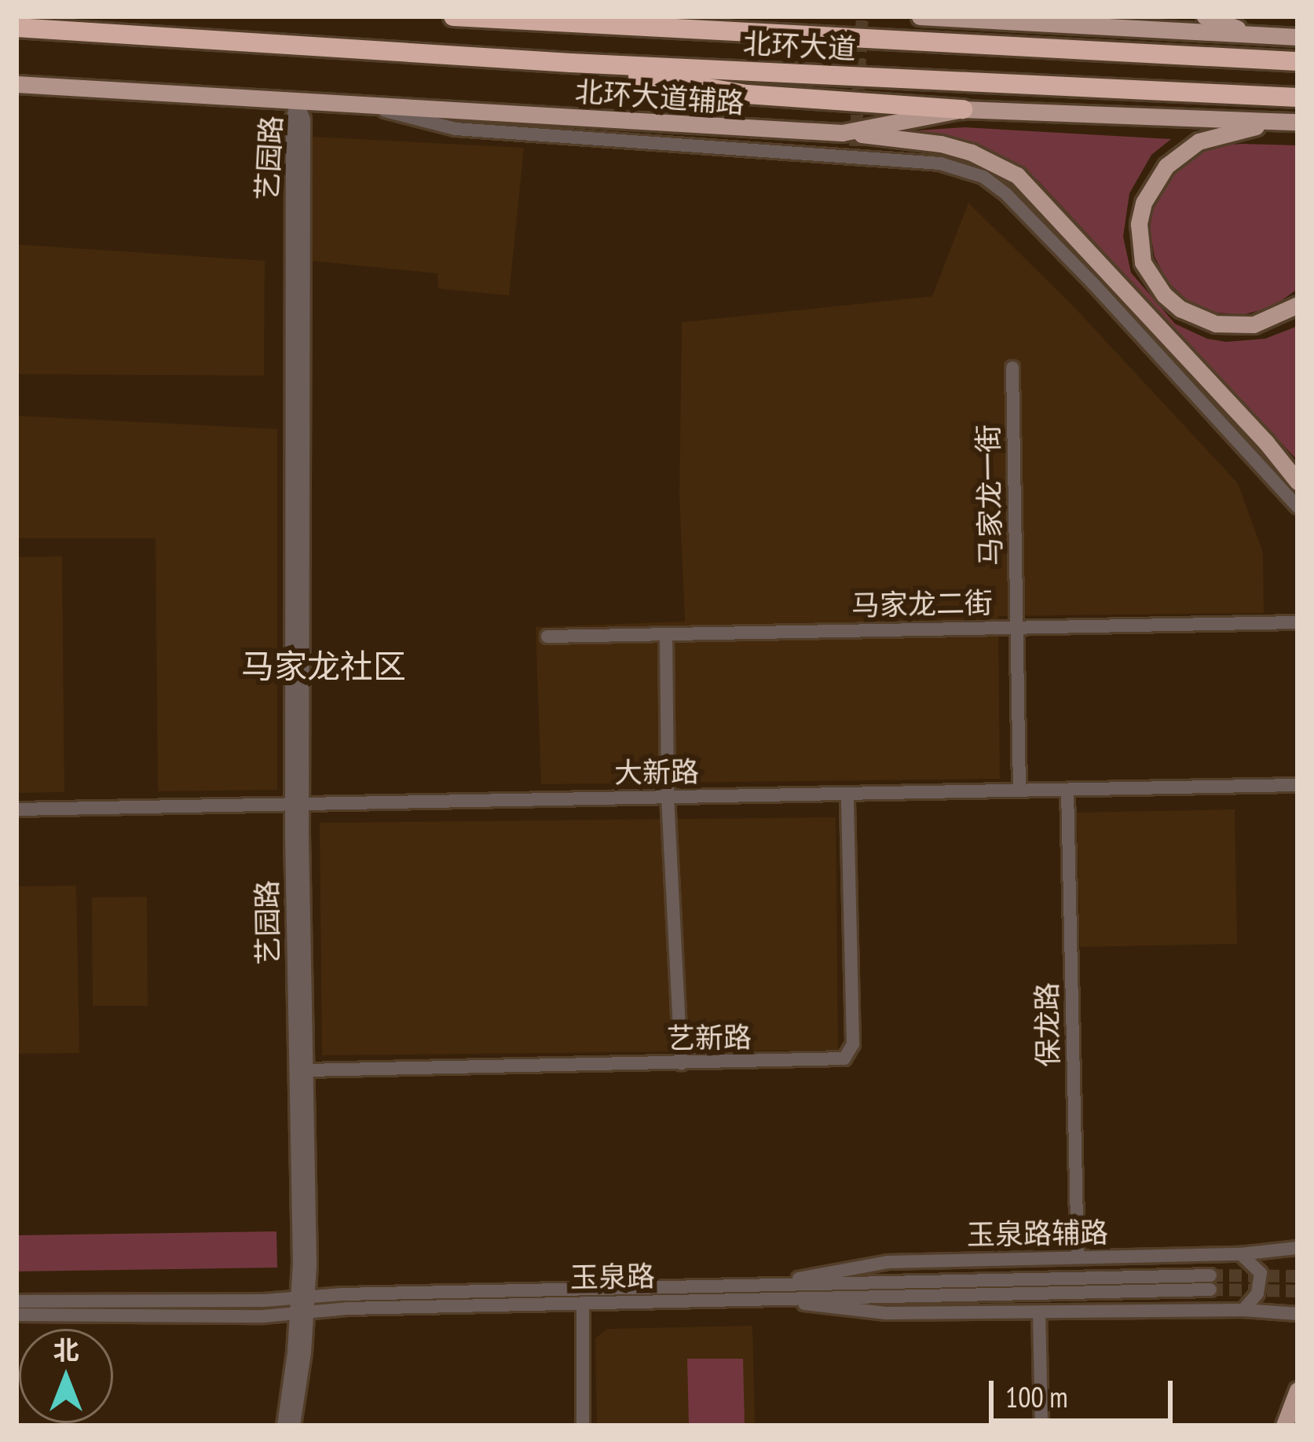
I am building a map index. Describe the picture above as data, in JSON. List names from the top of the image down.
{
  "streets": {
    "highway": ["北环大道"],
    "main road": ["北环大道辅路"],
    "street": [
      "艺园路",
      "马家龙一街",
      "马家龙二街",
      "大新路",
      "保龙路",
      "艺新路",
      "玉泉路辅路",
      "玉泉路"
    ]
  },
  "crossings": [
    ["北环大道辅路", "艺园路"],
    ["艺园路", "大新路"],
    ["艺园路", "艺新路"],
    ["艺园路", "玉泉路"],
    ["马家龙一街", "马家龙二街"],
    ["马家龙一街", "大新路"],
    ["大新路", "保龙路"],
    ["大新路", "艺新路"],
    ["保龙路", "玉泉路辅路"],
    ["玉泉路辅路", "玉泉路"]
  ],
  "districts": ["马家龙社区"],
  "scale_bar": "100 m",
  "north": "top"
}
